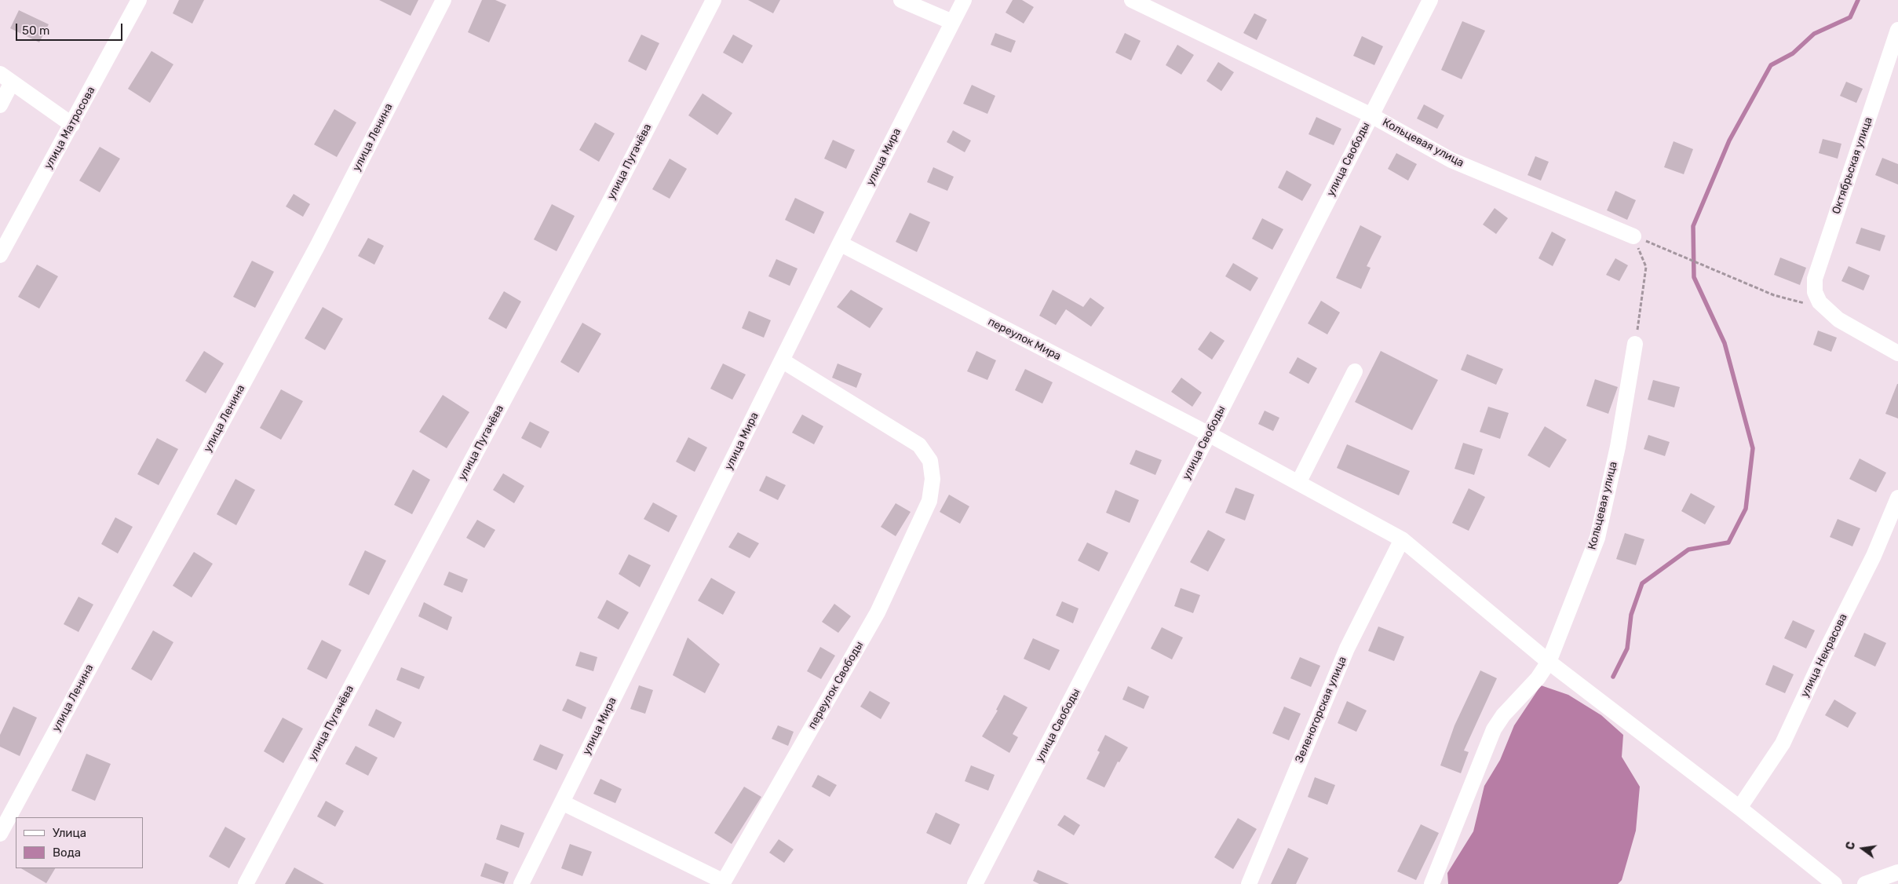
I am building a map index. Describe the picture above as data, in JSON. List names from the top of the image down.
{
  "streets": {
    "street": [
      "улица Матросова",
      "улица Ленина",
      "Кольцевая улица",
      "улица Мира",
      "улица Свободы",
      "улица Пугачёва",
      "Октябрьская улица",
      "переулок Мира",
      "улица Некрасова",
      "переулок Свободы",
      "Зеленогорская улица"
    ]
  },
  "crossings": [
    ["Кольцевая улица", "улица Свободы"],
    ["Кольцевая улица", "переулок Мира"],
    ["улица Мира", "переулок Мира"],
    ["улица Мира", "переулок Свободы"],
    ["улица Свободы", "переулок Мира"],
    ["переулок Мира", "улица Некрасова"],
    ["переулок Мира", "Зеленогорская улица"]
  ],
  "legend": ["Улица", "Вода"],
  "scale_bar": "50 m",
  "north": "left"
}
